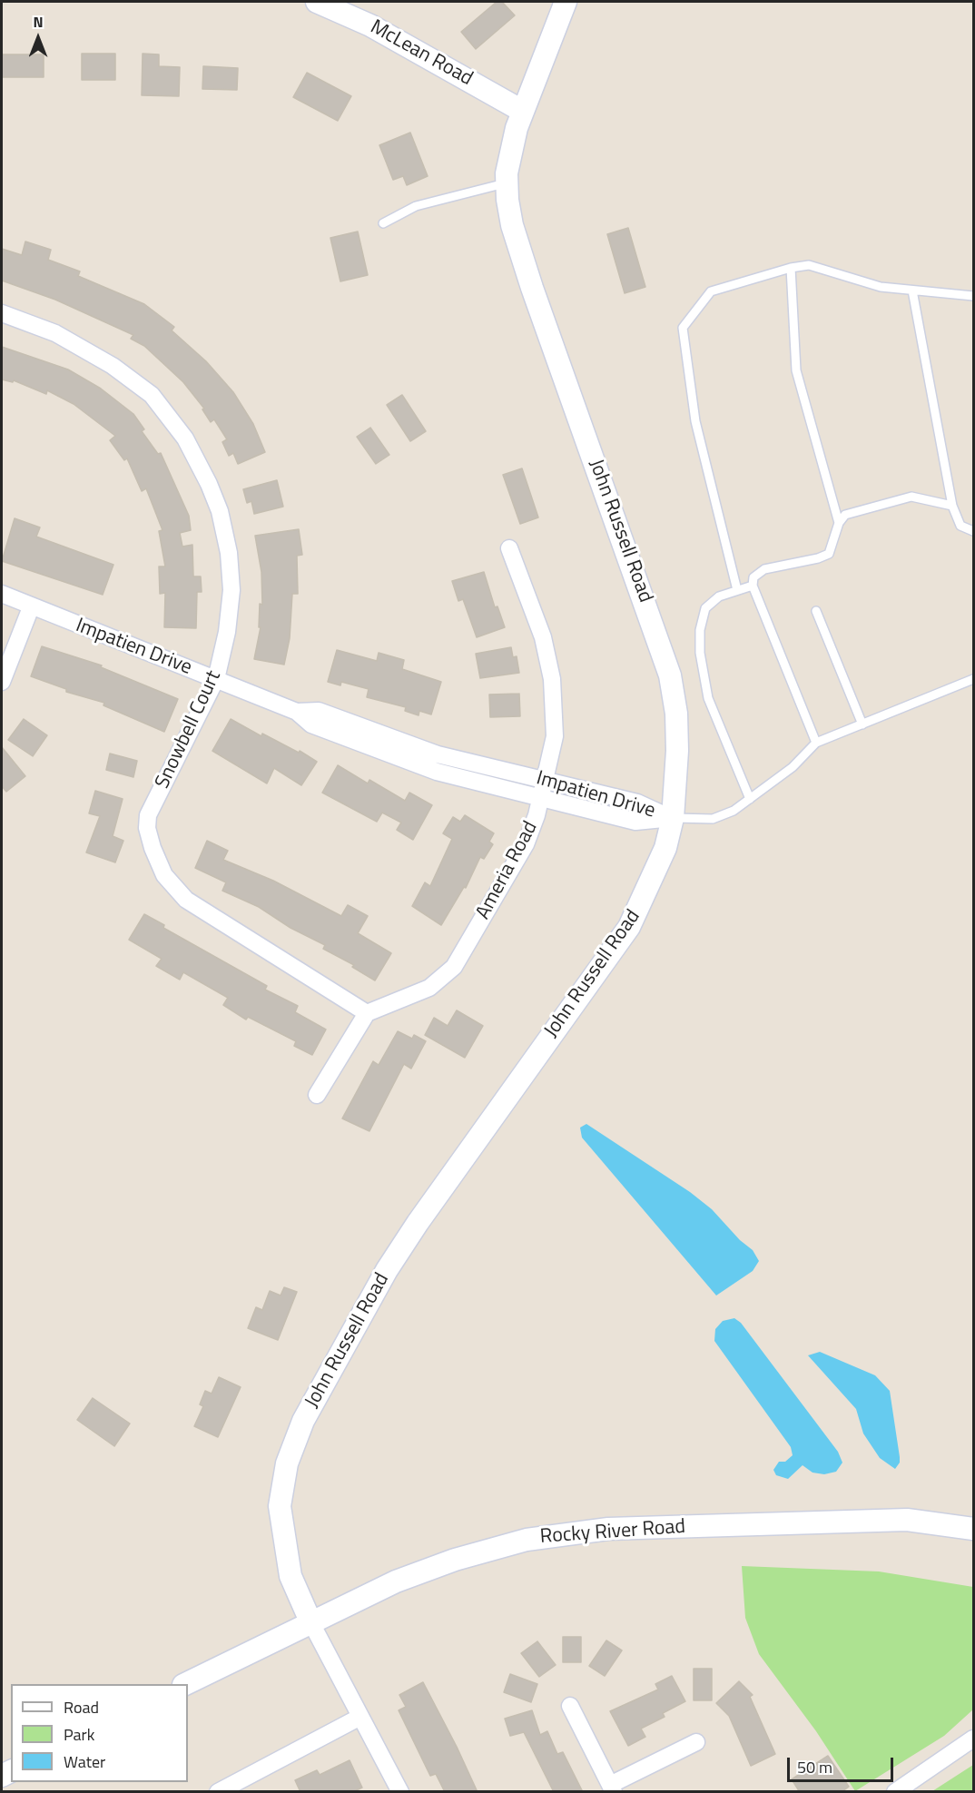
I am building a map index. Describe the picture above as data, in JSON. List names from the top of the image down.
{
  "streets": {
    "street": [
      "McLean Road",
      "John Russell Road",
      "Impatien Drive",
      "Snowbell Court",
      "Ameria Road",
      "Rocky River Road"
    ]
  },
  "crossings": [
    ["McLean Road", "John Russell Road"],
    ["John Russell Road", "Impatien Drive"],
    ["John Russell Road", "Rocky River Road"],
    ["Impatien Drive", "Snowbell Court"],
    ["Impatien Drive", "Ameria Road"],
    ["Snowbell Court", "Ameria Road"]
  ],
  "legend": ["Road", "Park", "Water"],
  "scale_bar": "50 m",
  "north": "top"
}
